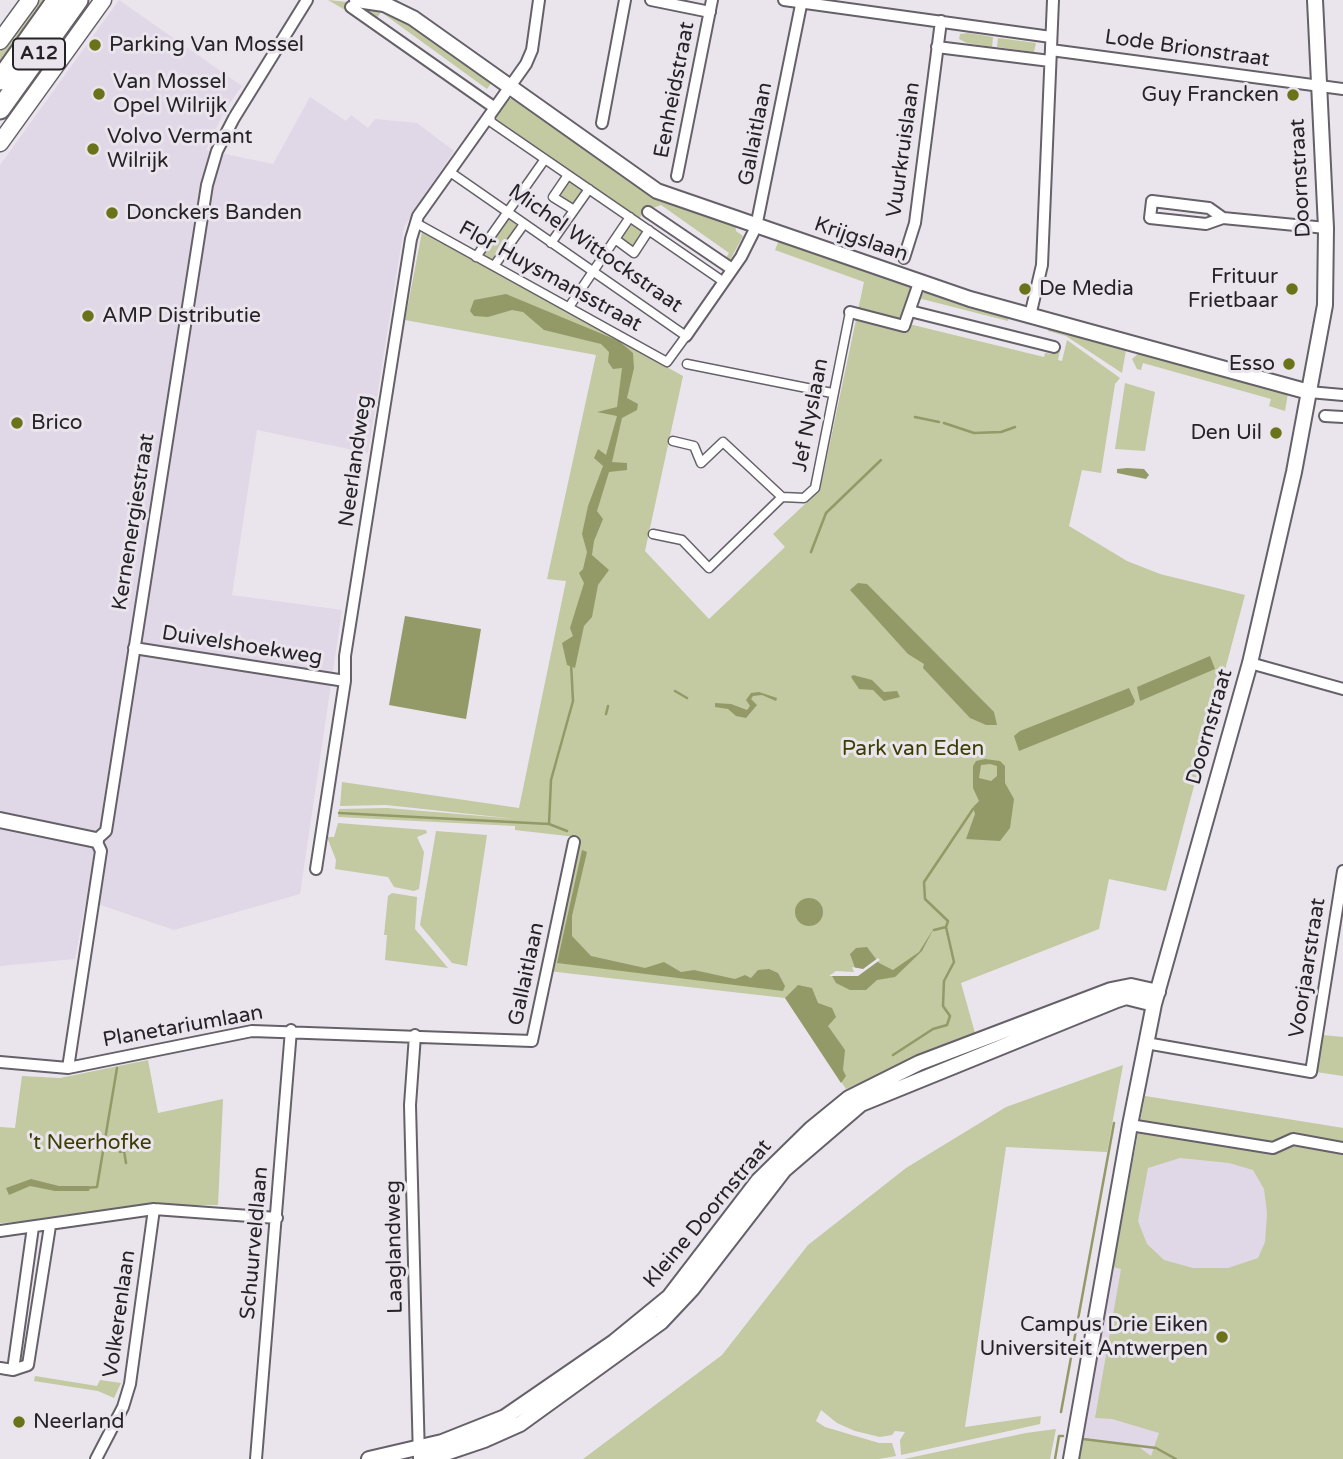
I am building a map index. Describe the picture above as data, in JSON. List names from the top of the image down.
{
  "streets": {
    "highway": ["A12"],
    "street": [
      "Lode Brionstraat",
      "Eenheidstraat",
      "Gallaitlaan",
      "Vuurkruislaan",
      "Doornstraat",
      "Krijgslaan",
      "Michel Wittockstraat",
      "Flor Huysmansstraat",
      "Jef Nyslaan",
      "Neerlandweg",
      "Kernenergiestraat",
      "Duivelshoekweg",
      "Voorjaarstraat",
      "Planetariumlaan",
      "Kleine Doornstraat",
      "Schuurveldlaan",
      "Laaglandweg",
      "Volkerenlaan"
    ]
  },
  "crossings": [
    ["Lode Brionstraat", "Vuurkruislaan"],
    ["Lode Brionstraat", "Doornstraat"],
    ["Gallaitlaan", "Krijgslaan"],
    ["Gallaitlaan", "Michel Wittockstraat"],
    ["Gallaitlaan", "Planetariumlaan"],
    ["Gallaitlaan", "Laaglandweg"],
    ["Doornstraat", "Krijgslaan"],
    ["Doornstraat", "Voorjaarstraat"],
    ["Doornstraat", "Kleine Doornstraat"],
    ["Krijgslaan", "Neerlandweg"],
    ["Michel Wittockstraat", "Flor Huysmansstraat"],
    ["Michel Wittockstraat", "Neerlandweg"],
    ["Flor Huysmansstraat", "Neerlandweg"],
    ["Neerlandweg", "Duivelshoekweg"],
    ["Kernenergiestraat", "Duivelshoekweg"],
    ["Kernenergiestraat", "Planetariumlaan"],
    ["Planetariumlaan", "Schuurveldlaan"],
    ["Planetariumlaan", "Laaglandweg"],
    ["Kleine Doornstraat", "Laaglandweg"]
  ],
  "parks": ["Park van Eden", "'t Neerhofke"],
  "places": [
    "Parking Van Mossel",
    "Van Mossel Opel Wilrijk",
    "Guy Francken",
    "Volvo Vermant Wilrijk",
    "Donckers Banden",
    "De Media",
    "Frituur Frietbaar",
    "AMP Distributie",
    "Esso",
    "Brico",
    "Den Uil",
    "Campus Drie Eiken Universiteit Antwerpen",
    "Neerland"
  ]
}
